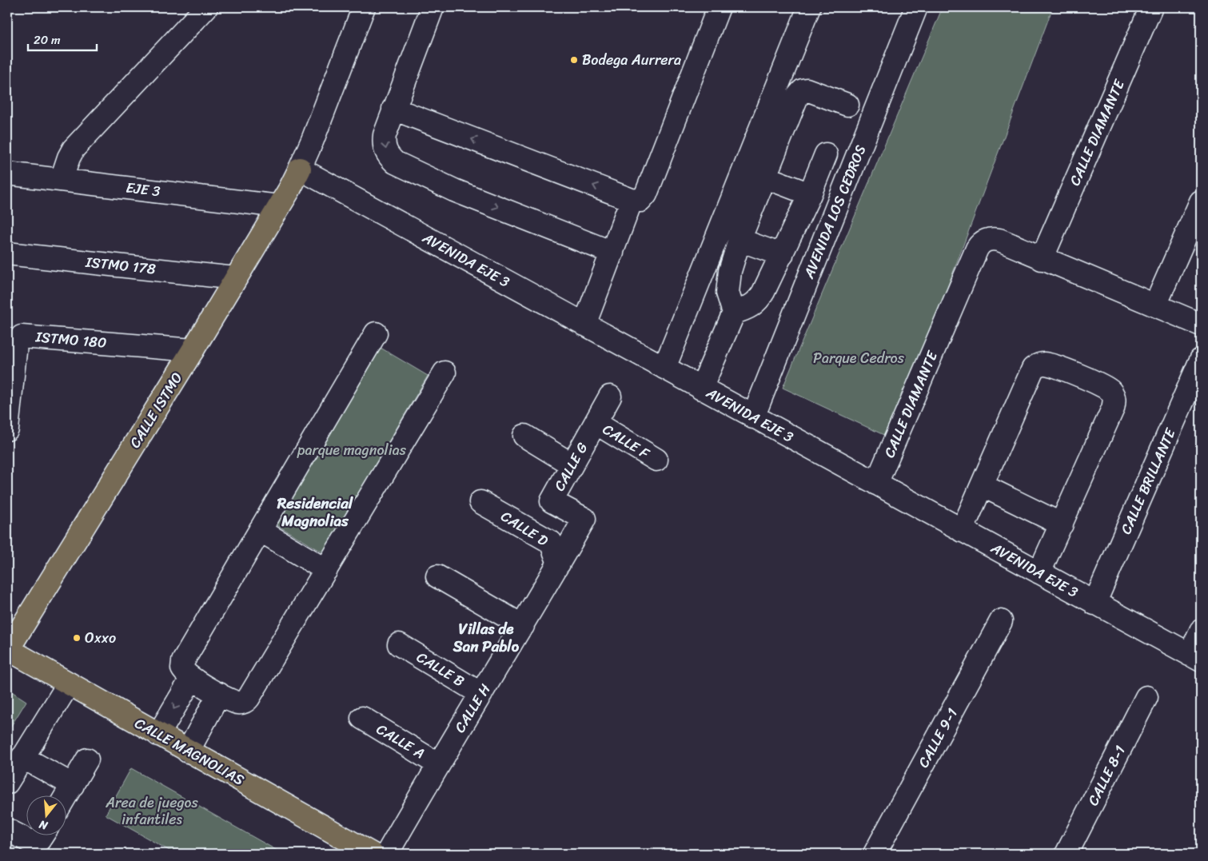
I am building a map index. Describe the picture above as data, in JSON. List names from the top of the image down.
{
  "streets": {
    "main road": ["CALLE ISTMO", "CALLE MAGNOLIAS"],
    "street": [
      "CALLE DIAMANTE",
      "EJE 3",
      "AVENIDA LOS CEDROS",
      "AVENIDA EJE 3",
      "ISTMO 178",
      "ISTMO 180",
      "CALLE F",
      "CALLE G",
      "CALLE BRILLANTE",
      "CALLE D",
      "CALLE B",
      "CALLE H",
      "CALLE 9-1",
      "CALLE A",
      "CALLE 8-1"
    ]
  },
  "crossings": [
    ["CALLE DIAMANTE", "AVENIDA EJE 3"],
    ["EJE 3", "CALLE ISTMO"],
    ["AVENIDA LOS CEDROS", "AVENIDA EJE 3"],
    ["AVENIDA EJE 3", "CALLE ISTMO"],
    ["AVENIDA EJE 3", "CALLE BRILLANTE"],
    ["ISTMO 178", "CALLE ISTMO"],
    ["ISTMO 180", "CALLE ISTMO"],
    ["CALLE ISTMO", "CALLE MAGNOLIAS"],
    ["CALLE F", "CALLE G"],
    ["CALLE G", "CALLE D"],
    ["CALLE G", "CALLE H"],
    ["CALLE D", "CALLE H"],
    ["CALLE B", "CALLE H"],
    ["CALLE H", "CALLE A"]
  ],
  "districts": ["Residencial Magnolias", "Villas de San Pablo"],
  "parks": ["Parque Cedros", "parque magnolias", "Area de juegos infantiles"],
  "places": ["Bodega Aurrera", "Oxxo"],
  "scale_bar": "20 m",
  "north": "bottom"
}
